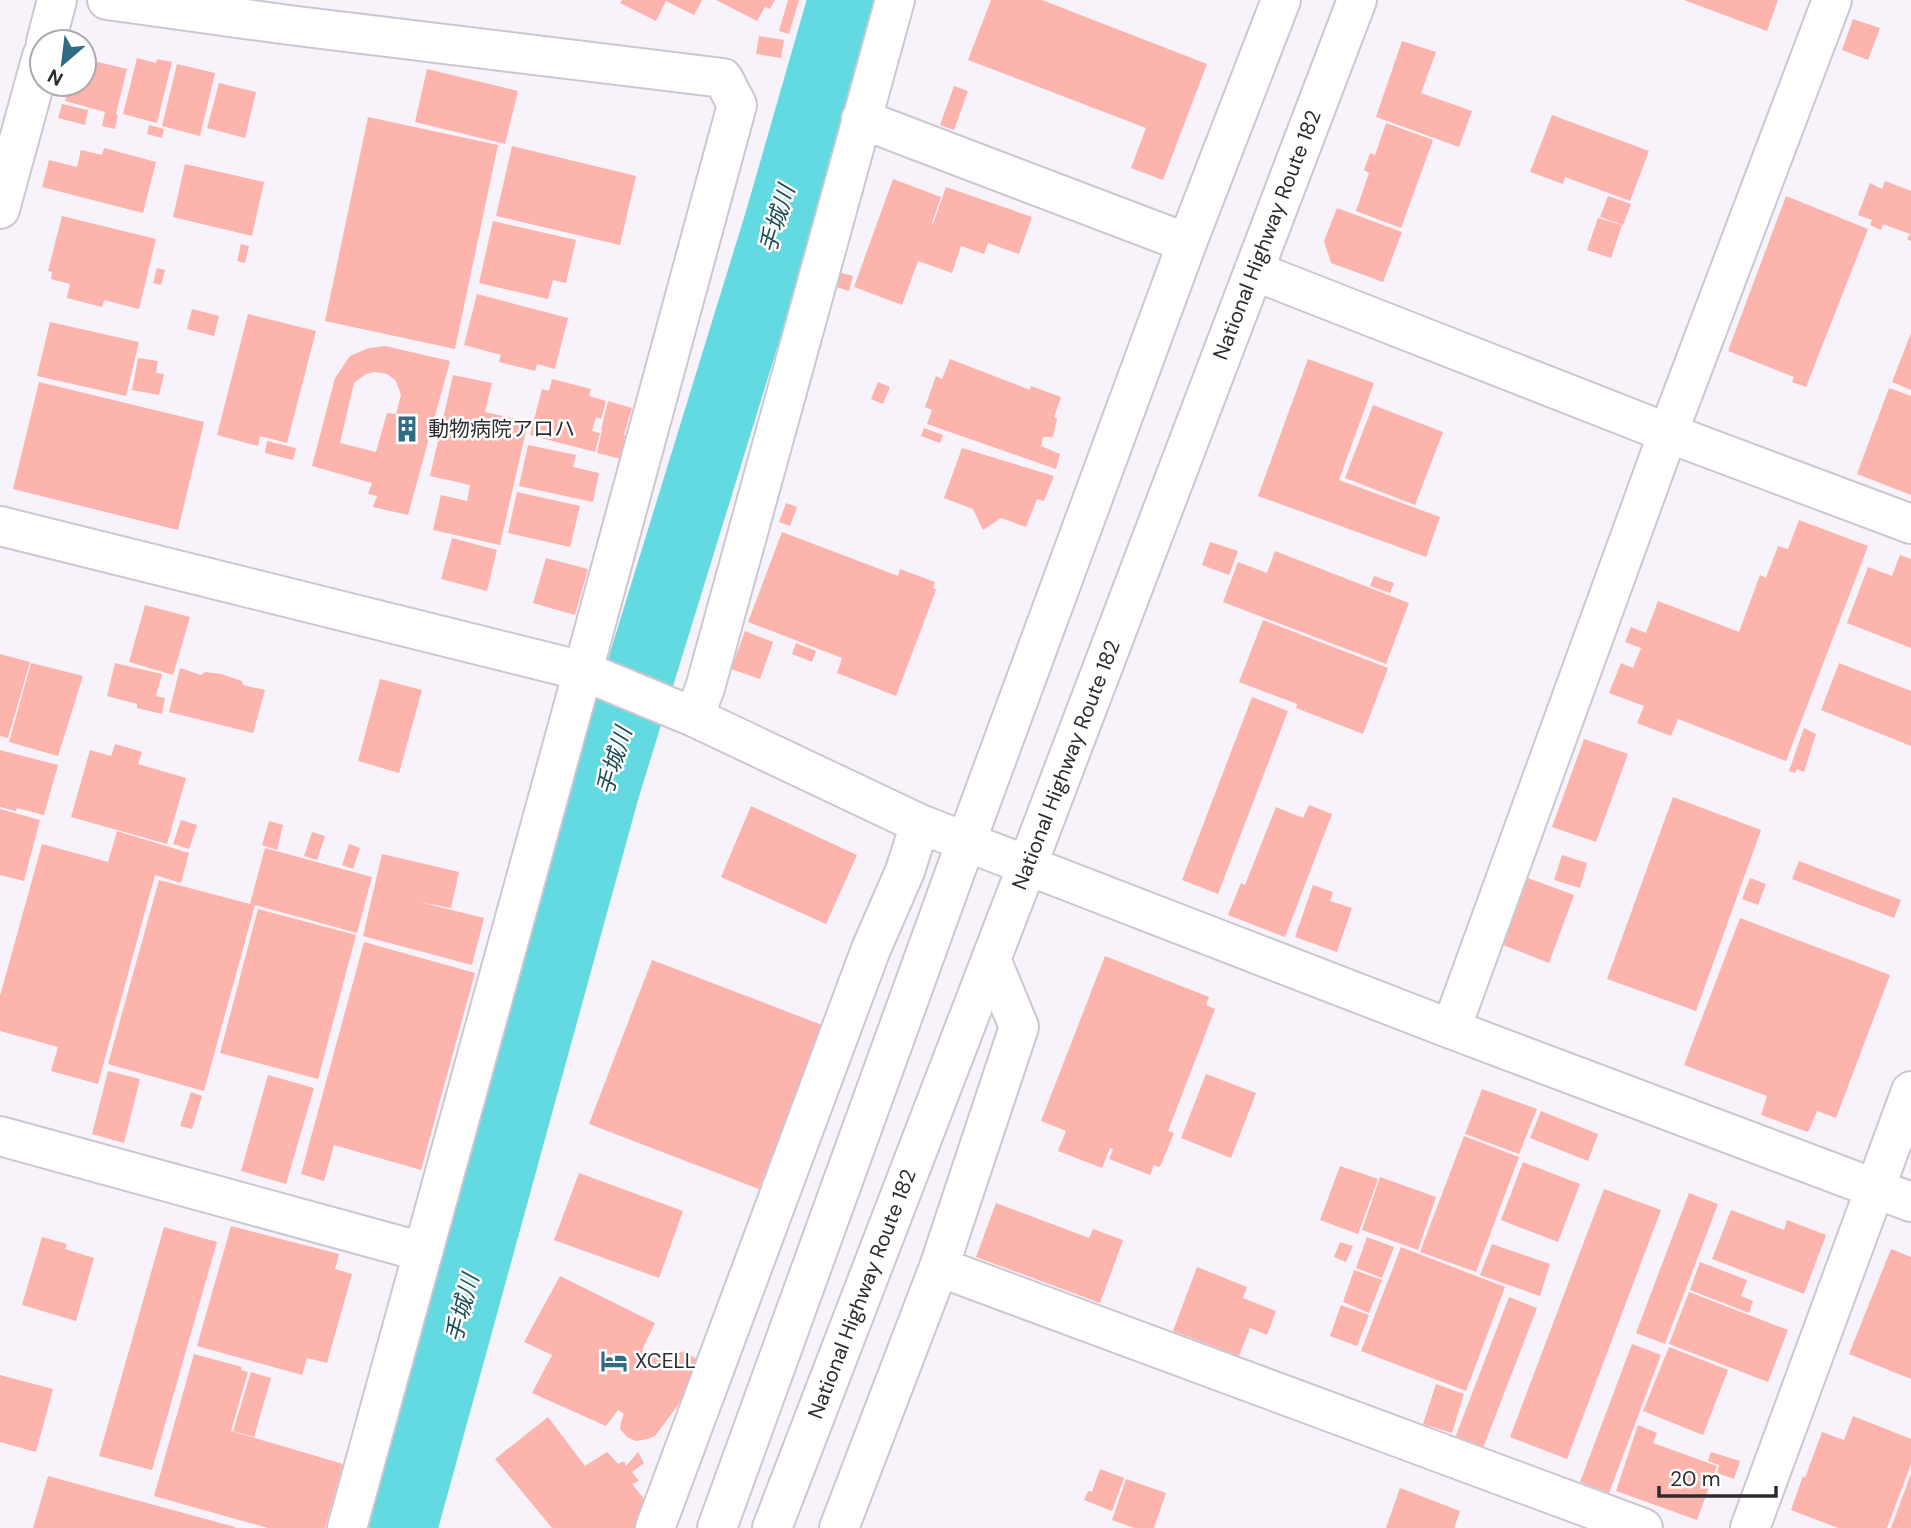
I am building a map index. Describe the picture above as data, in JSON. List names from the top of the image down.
{
  "streets": {
    "main road": ["National Highway Route 182"]
  },
  "water": ["手城川"],
  "places": {
    "building": ["動物病院アロハ"],
    "hotel": ["XCELL"]
  },
  "scale_bar": "20 m",
  "north": "bottom left"
}
